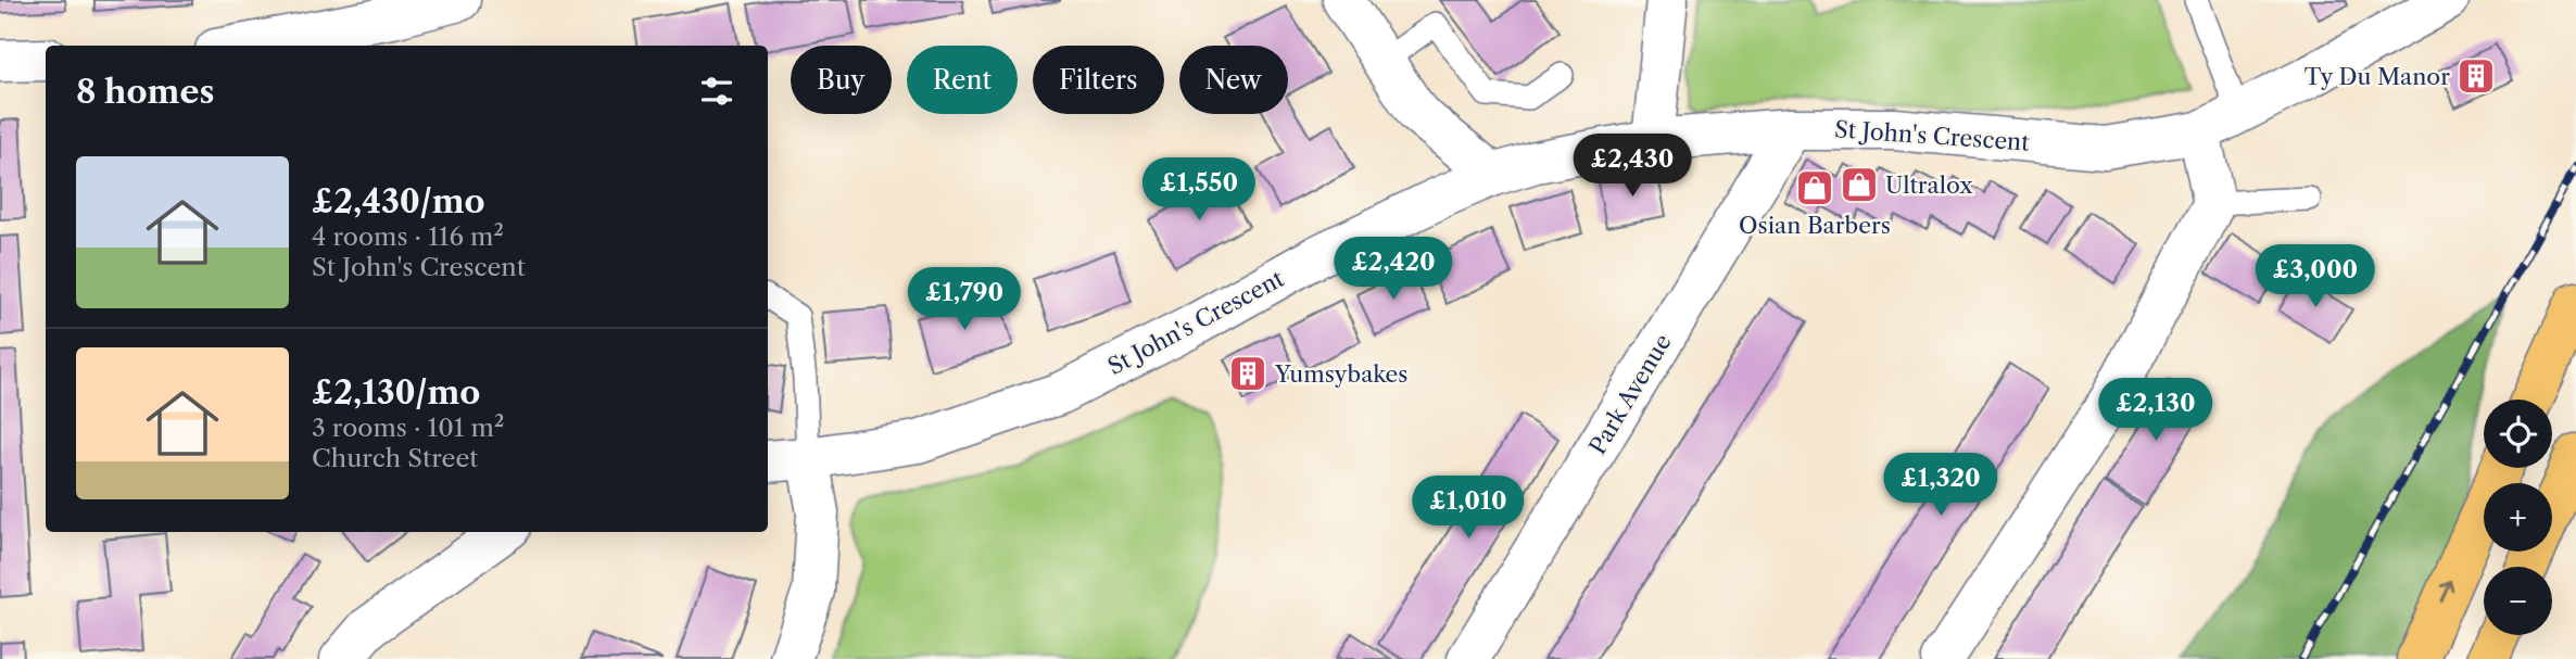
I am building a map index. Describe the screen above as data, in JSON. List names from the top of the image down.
{
  "streets": {
    "street": ["St John's Crescent", "Park Avenue"]
  },
  "crossings": [
    ["St John's Crescent", "Park Avenue"]
  ],
  "places": {
    "building": ["Ty Du Manor", "Yumsybakes"],
    "shop": ["Ultralox", "Osian Barbers"]
  },
  "page": {
    "chip": [
      "Buy",
      "Rent",
      "Filters",
      "New"
    ],
    "heading": "8 homes",
    "price": [
      "£2,430",
      "£1,550",
      "£2,420",
      "£3,000",
      "£1,790",
      "£2,130",
      "£1,320",
      "£1,010"
    ],
    "list": [
      {
        "name": "£2,430/mo",
        "note": "4 rooms · 116 m² · St John's Crescent"
      },
      {
        "name": "£2,130/mo",
        "note": "3 rooms · 101 m² · Church Street"
      }
    ],
    "map_buttons": ["+", "−"]
  }
}
